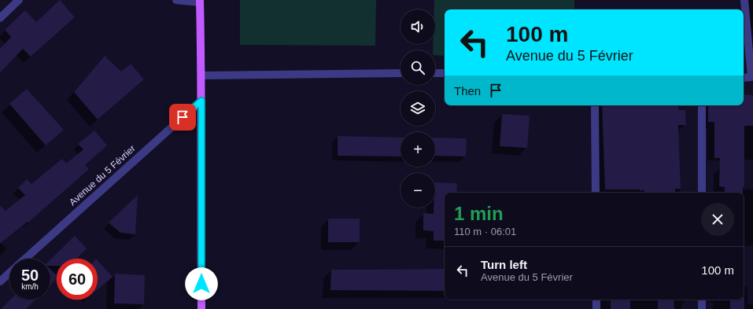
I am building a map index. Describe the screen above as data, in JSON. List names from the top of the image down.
{
  "streets": {
    "street": ["Avenue du 5 Février"]
  },
  "page": {
    "map_buttons": ["+", "−"],
    "turn": ["100 m", "Avenue du 5 Février"],
    "then": "Then",
    "heading": ["1 min", "110 m · 06:01"],
    "list": [
      {
        "name": "Turn left",
        "note": "Avenue du 5 Février",
        "value": "100 m"
      }
    ],
    "speed": "50 km/h",
    "limit": "60"
  }
}
